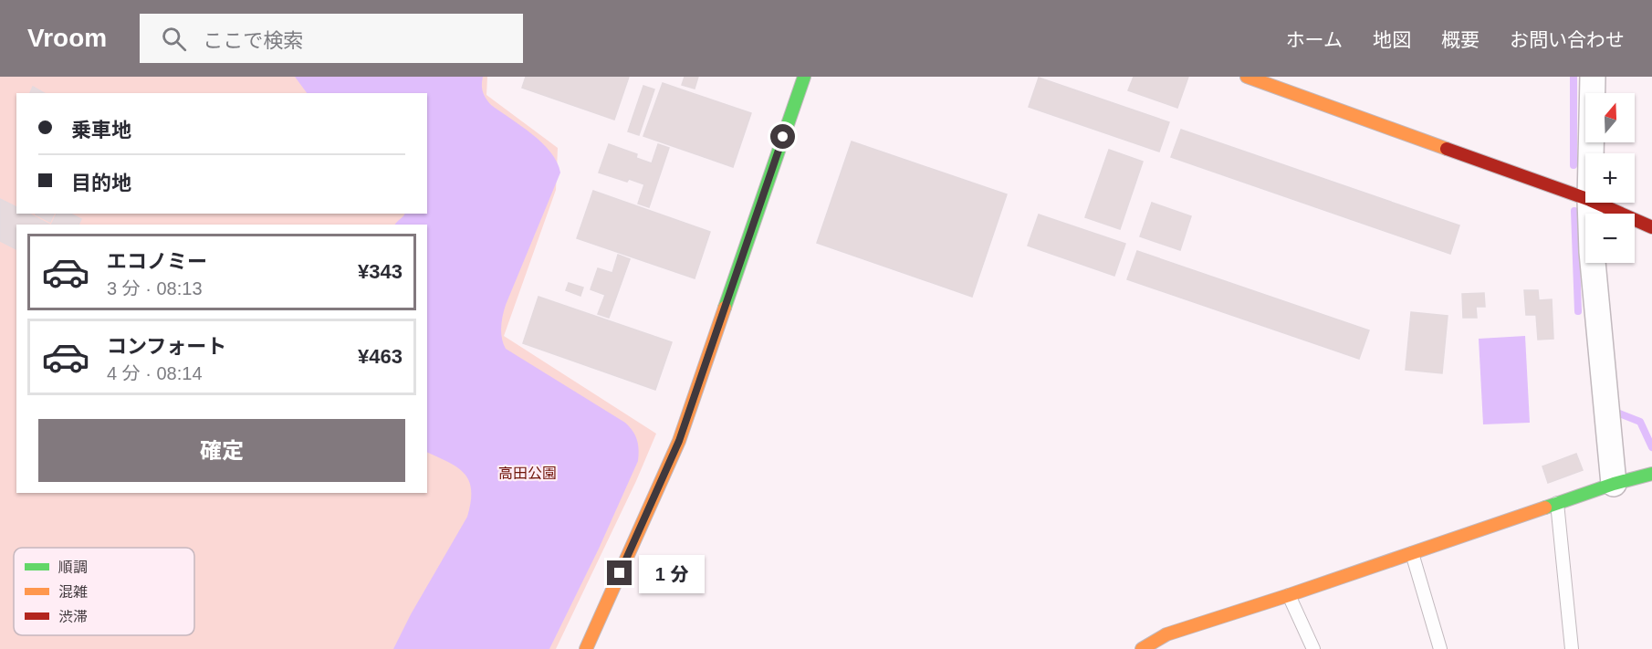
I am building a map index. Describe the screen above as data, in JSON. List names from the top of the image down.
{
  "parks": ["高田公園"],
  "legend": ["順調", "混雑", "渋滞"],
  "north": "top",
  "page": {
    "header": "Vroom",
    "search": "ここで検索",
    "nav": [
      "ホーム",
      "地図",
      "概要",
      "お問い合わせ"
    ],
    "map_buttons": ["+", "−"],
    "banner": ["乗車地", "目的地"],
    "list": [
      {
        "name": "エコノミー",
        "note": "3 分 · 08:13",
        "value": "¥343"
      },
      {
        "name": "コンフォート",
        "note": "4 分 · 08:14",
        "value": "¥463"
      }
    ],
    "buttons": "確定",
    "bubble": "1 分"
  }
}
